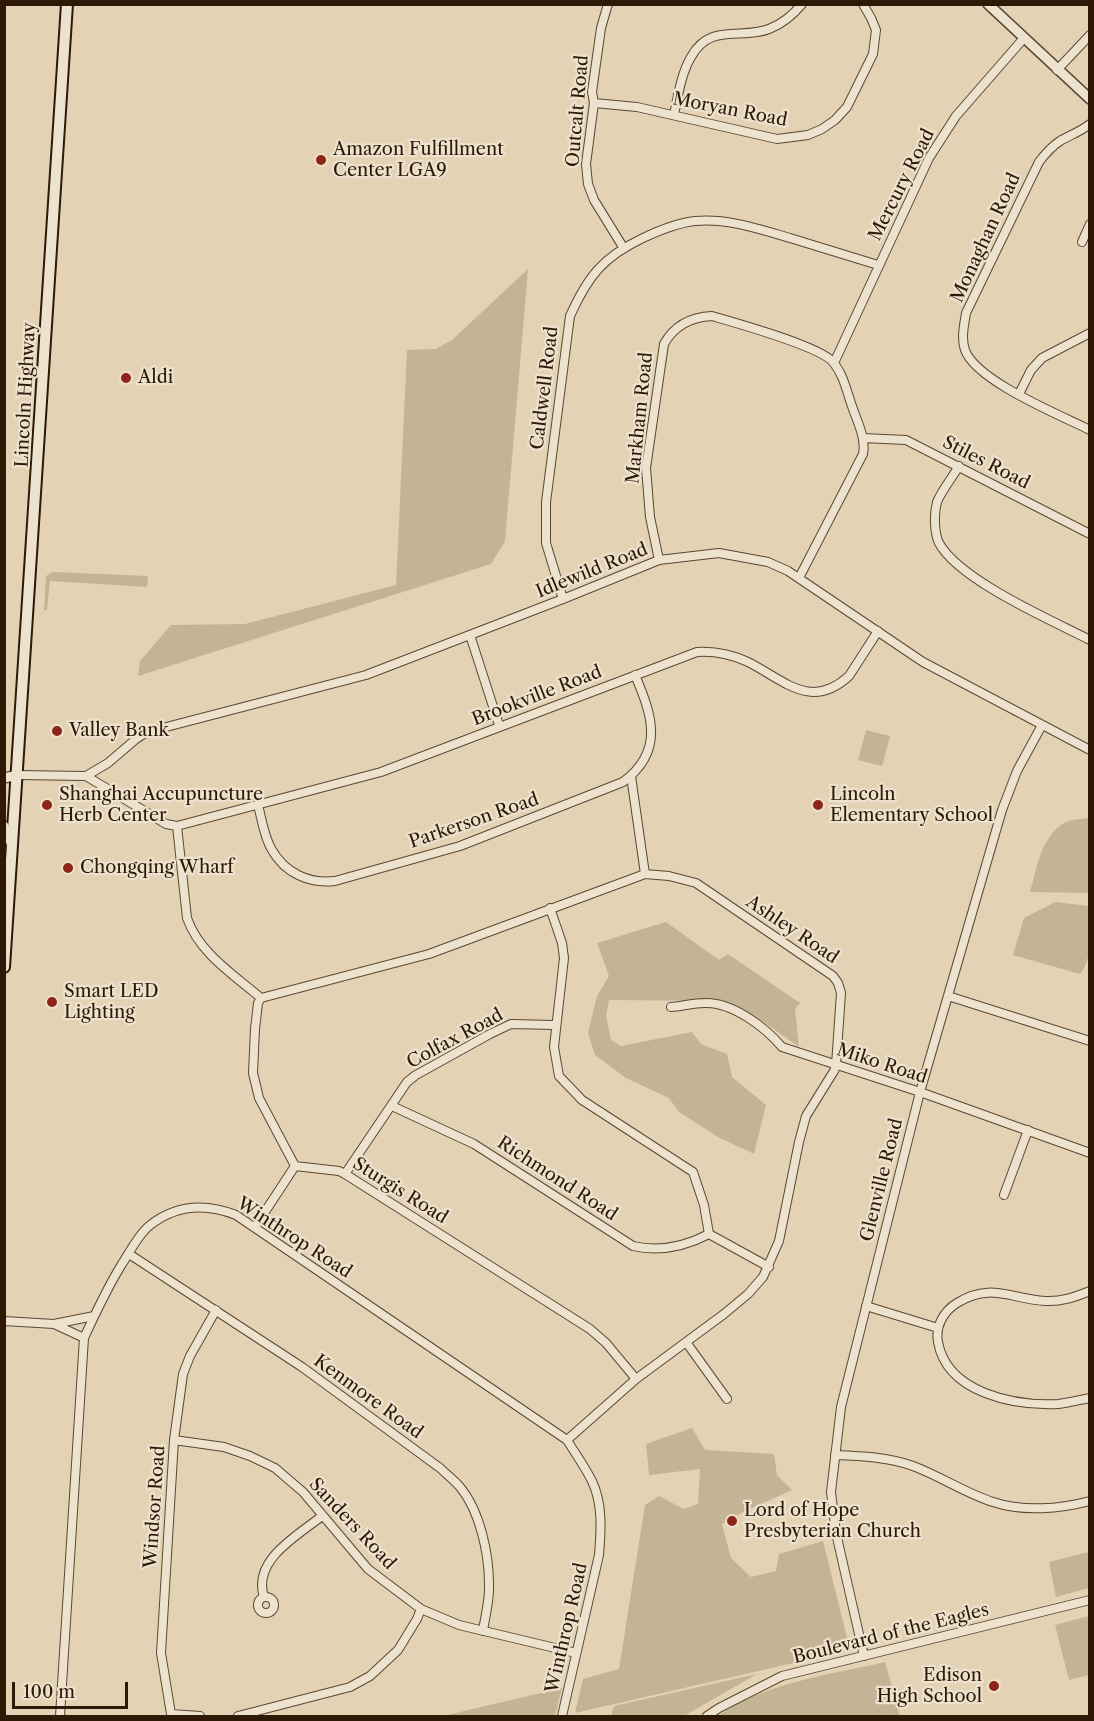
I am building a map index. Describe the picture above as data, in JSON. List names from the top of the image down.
{
  "streets": {
    "main road": ["Lincoln Highway"],
    "street": [
      "Moryan Road",
      "Outcalt Road",
      "Mercury Road",
      "Monaghan Road",
      "Caldwell Road",
      "Markham Road",
      "Stiles Road",
      "Idlewild Road",
      "Brookville Road",
      "Parkerson Road",
      "Ashley Road",
      "Colfax Road",
      "Miko Road",
      "Richmond Road",
      "Glenville Road",
      "Sturgis Road",
      "Winthrop Road",
      "Kenmore Road",
      "Windsor Road",
      "Sanders Road",
      "Boulevard of the Eagles"
    ]
  },
  "crossings": [
    ["Moryan Road", "Outcalt Road"],
    ["Outcalt Road", "Caldwell Road"],
    ["Mercury Road", "Caldwell Road"],
    ["Mercury Road", "Markham Road"],
    ["Caldwell Road", "Idlewild Road"],
    ["Markham Road", "Idlewild Road"],
    ["Idlewild Road", "Brookville Road"],
    ["Idlewild Road", "Glenville Road"],
    ["Brookville Road", "Parkerson Road"],
    ["Ashley Road", "Miko Road"],
    ["Ashley Road", "Sturgis Road"],
    ["Ashley Road", "Winthrop Road"],
    ["Colfax Road", "Richmond Road"],
    ["Colfax Road", "Sturgis Road"],
    ["Miko Road", "Glenville Road"],
    ["Glenville Road", "Boulevard of the Eagles"],
    ["Winthrop Road", "Kenmore Road"],
    ["Winthrop Road", "Sanders Road"],
    ["Kenmore Road", "Windsor Road"],
    ["Kenmore Road", "Sanders Road"],
    ["Windsor Road", "Sanders Road"]
  ],
  "places": [
    "Amazon Fulfillment Center LGA9",
    "Aldi",
    "Valley Bank",
    "Shanghai Accupuncture Herb Center",
    "Lincoln Elementary School",
    "Chongqing Wharf",
    "Smart LED Lighting",
    "Lord of Hope Presbyterian Church",
    "Edison High School"
  ],
  "scale_bar": "100 m"
}
